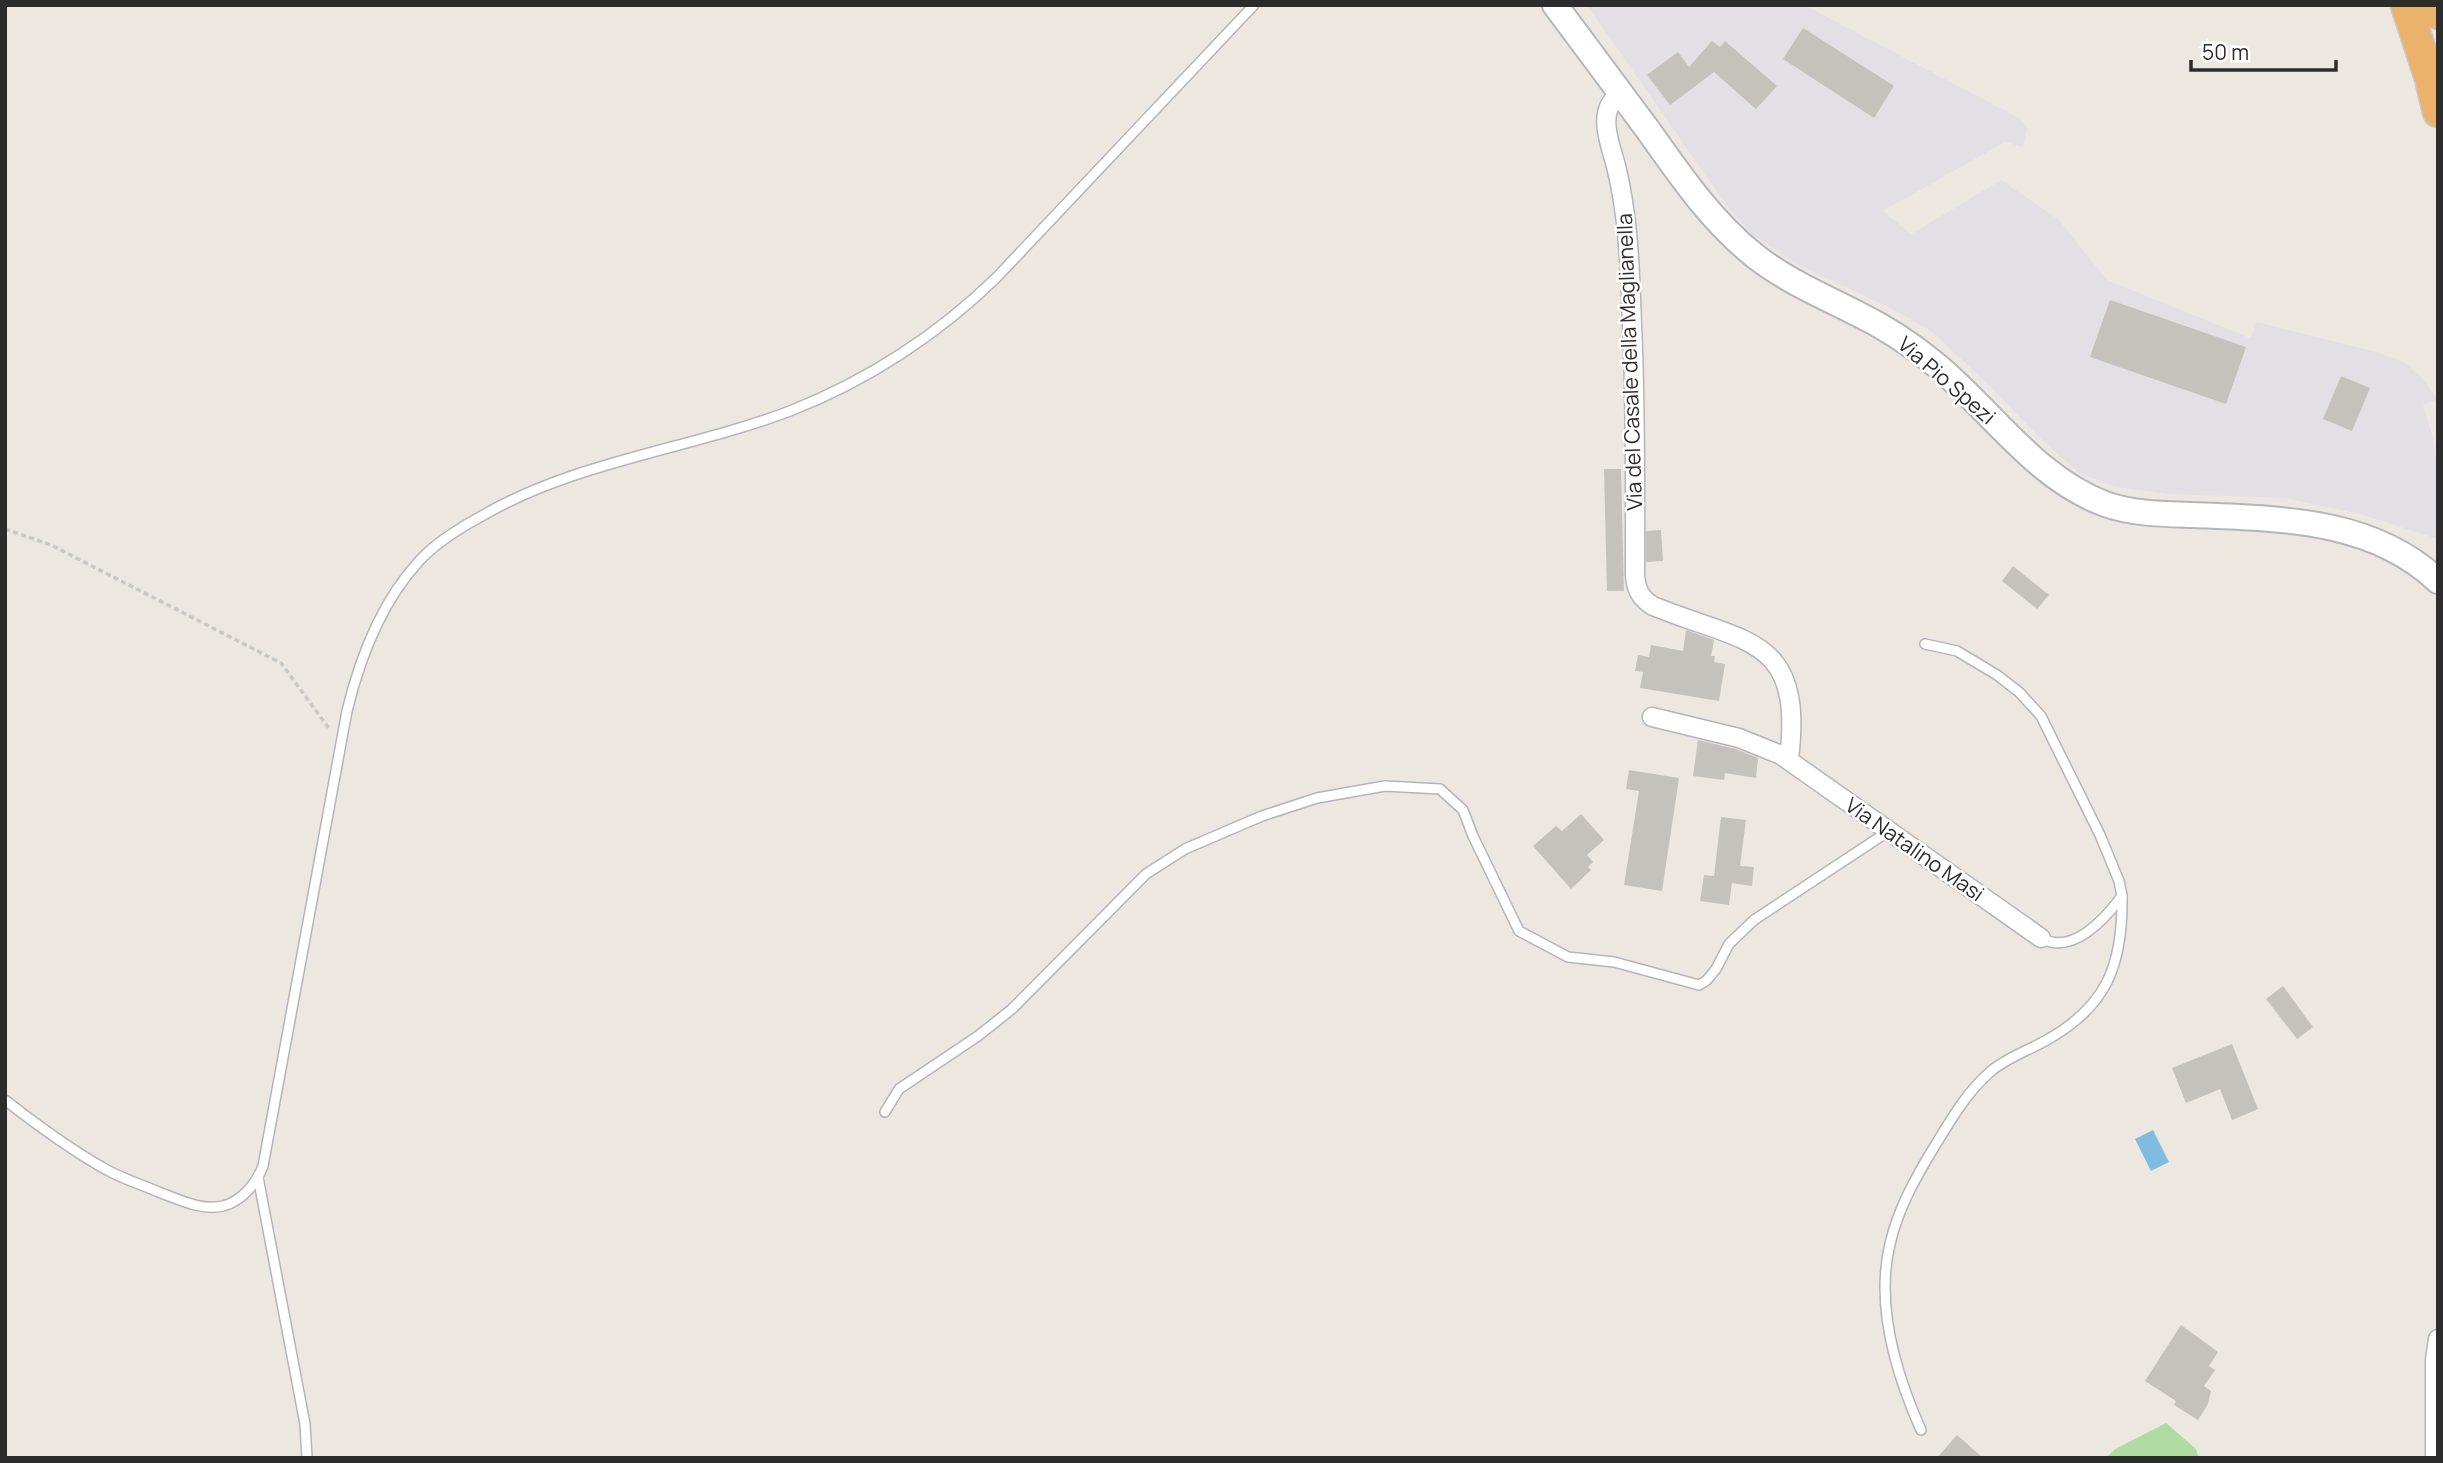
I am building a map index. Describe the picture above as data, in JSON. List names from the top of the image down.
{
  "streets": {
    "street": ["Via del Casale della Maglianella", "Via Pio Spezi", "Via Natalino Masi"]
  },
  "crossings": [
    ["Via del Casale della Maglianella", "Via Pio Spezi"],
    ["Via del Casale della Maglianella", "Via Natalino Masi"]
  ],
  "scale_bar": "50 m"
}
